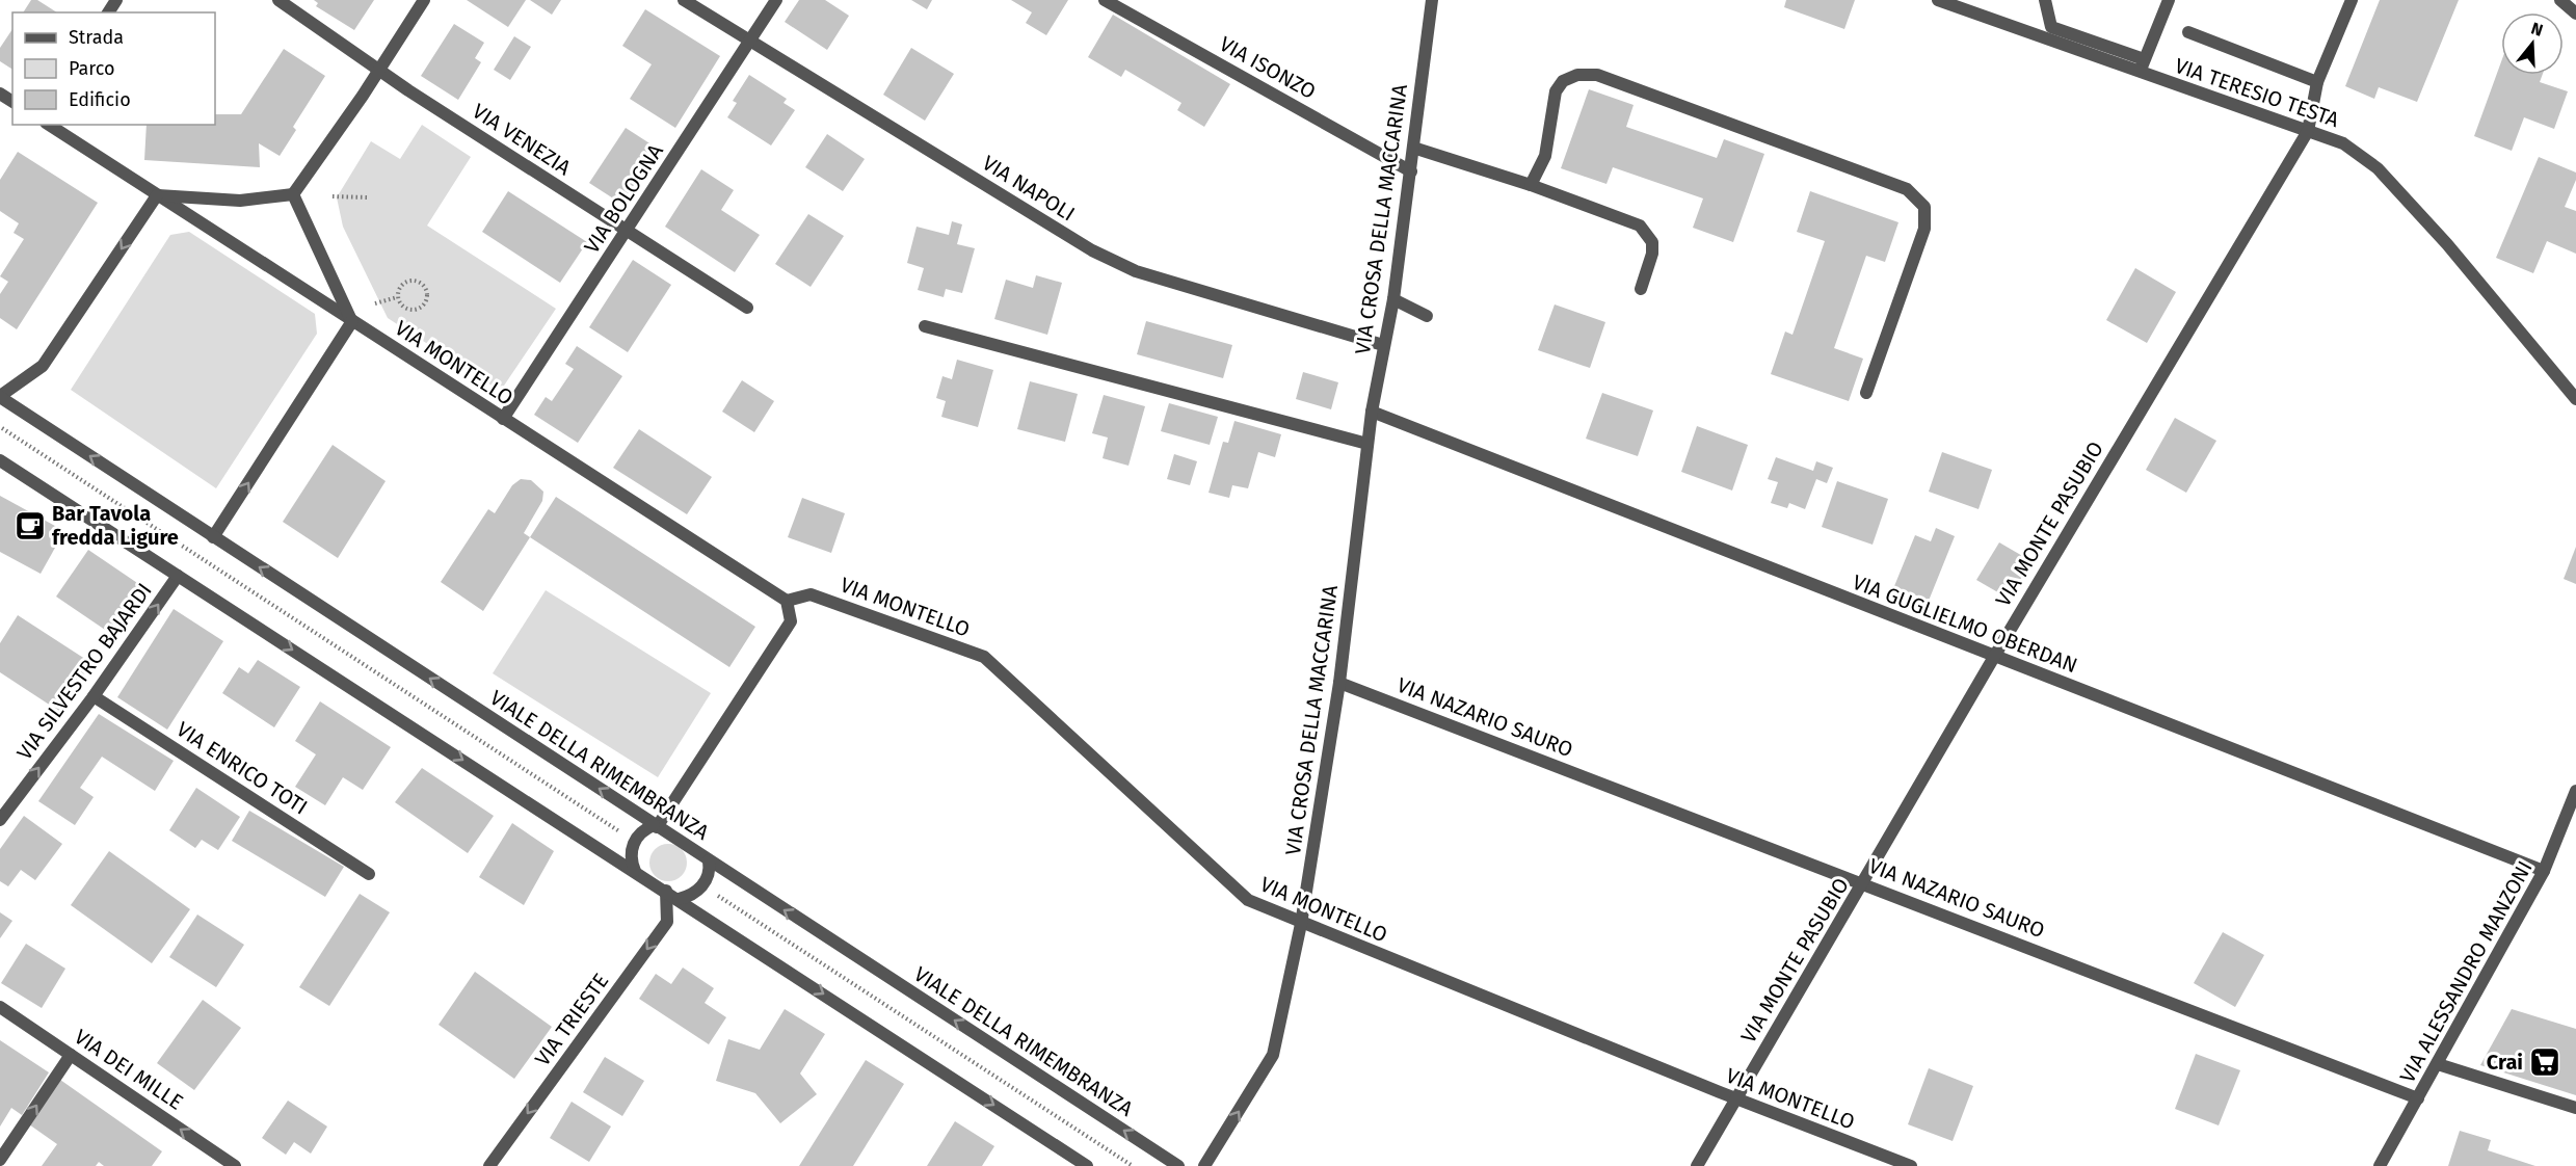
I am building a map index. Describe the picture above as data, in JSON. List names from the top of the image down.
{
  "streets": {
    "street": [
      "VIA ISONZO",
      "VIA TERESIO TESTA",
      "VIA VENEZIA",
      "VIA NAPOLI",
      "VIA BOLOGNA",
      "VIA CROSA DELLA MACCARINA",
      "VIA MONTELLO",
      "VIA MONTE PASUBIO",
      "VIA GUGLIELMO OBERDAN",
      "VIA SILVESTRO BAJARDI",
      "VIA NAZARIO SAURO",
      "VIALE DELLA RIMEMBRANZA",
      "VIA ENRICO TOTI",
      "VIA ALESSANDRO MANZONI",
      "VIA TRIESTE",
      "VIA DEI MILLE"
    ]
  },
  "crossings": [
    ["VIA ISONZO", "VIA CROSA DELLA MACCARINA"],
    ["VIA TERESIO TESTA", "VIA MONTE PASUBIO"],
    ["VIA VENEZIA", "VIA BOLOGNA"],
    ["VIA NAPOLI", "VIA BOLOGNA"],
    ["VIA NAPOLI", "VIA CROSA DELLA MACCARINA"],
    ["VIA BOLOGNA", "VIA MONTELLO"],
    ["VIA CROSA DELLA MACCARINA", "VIA MONTELLO"],
    ["VIA CROSA DELLA MACCARINA", "VIA GUGLIELMO OBERDAN"],
    ["VIA CROSA DELLA MACCARINA", "VIA NAZARIO SAURO"],
    ["VIA MONTELLO", "VIA MONTE PASUBIO"],
    ["VIA MONTE PASUBIO", "VIA GUGLIELMO OBERDAN"],
    ["VIA MONTE PASUBIO", "VIA NAZARIO SAURO"],
    ["VIA GUGLIELMO OBERDAN", "VIA ALESSANDRO MANZONI"],
    ["VIA SILVESTRO BAJARDI", "VIA ENRICO TOTI"],
    ["VIA NAZARIO SAURO", "VIA ALESSANDRO MANZONI"]
  ],
  "one_way": ["VIA SILVESTRO BAJARDI", "VIA TRIESTE", "VIA DEI MILLE"],
  "places": {
    "cafe": ["Bar Tavola fredda Ligure"],
    "supermarket": ["Crai"]
  },
  "legend": ["Strada", "Parco", "Edificio"],
  "north": "top"
}
